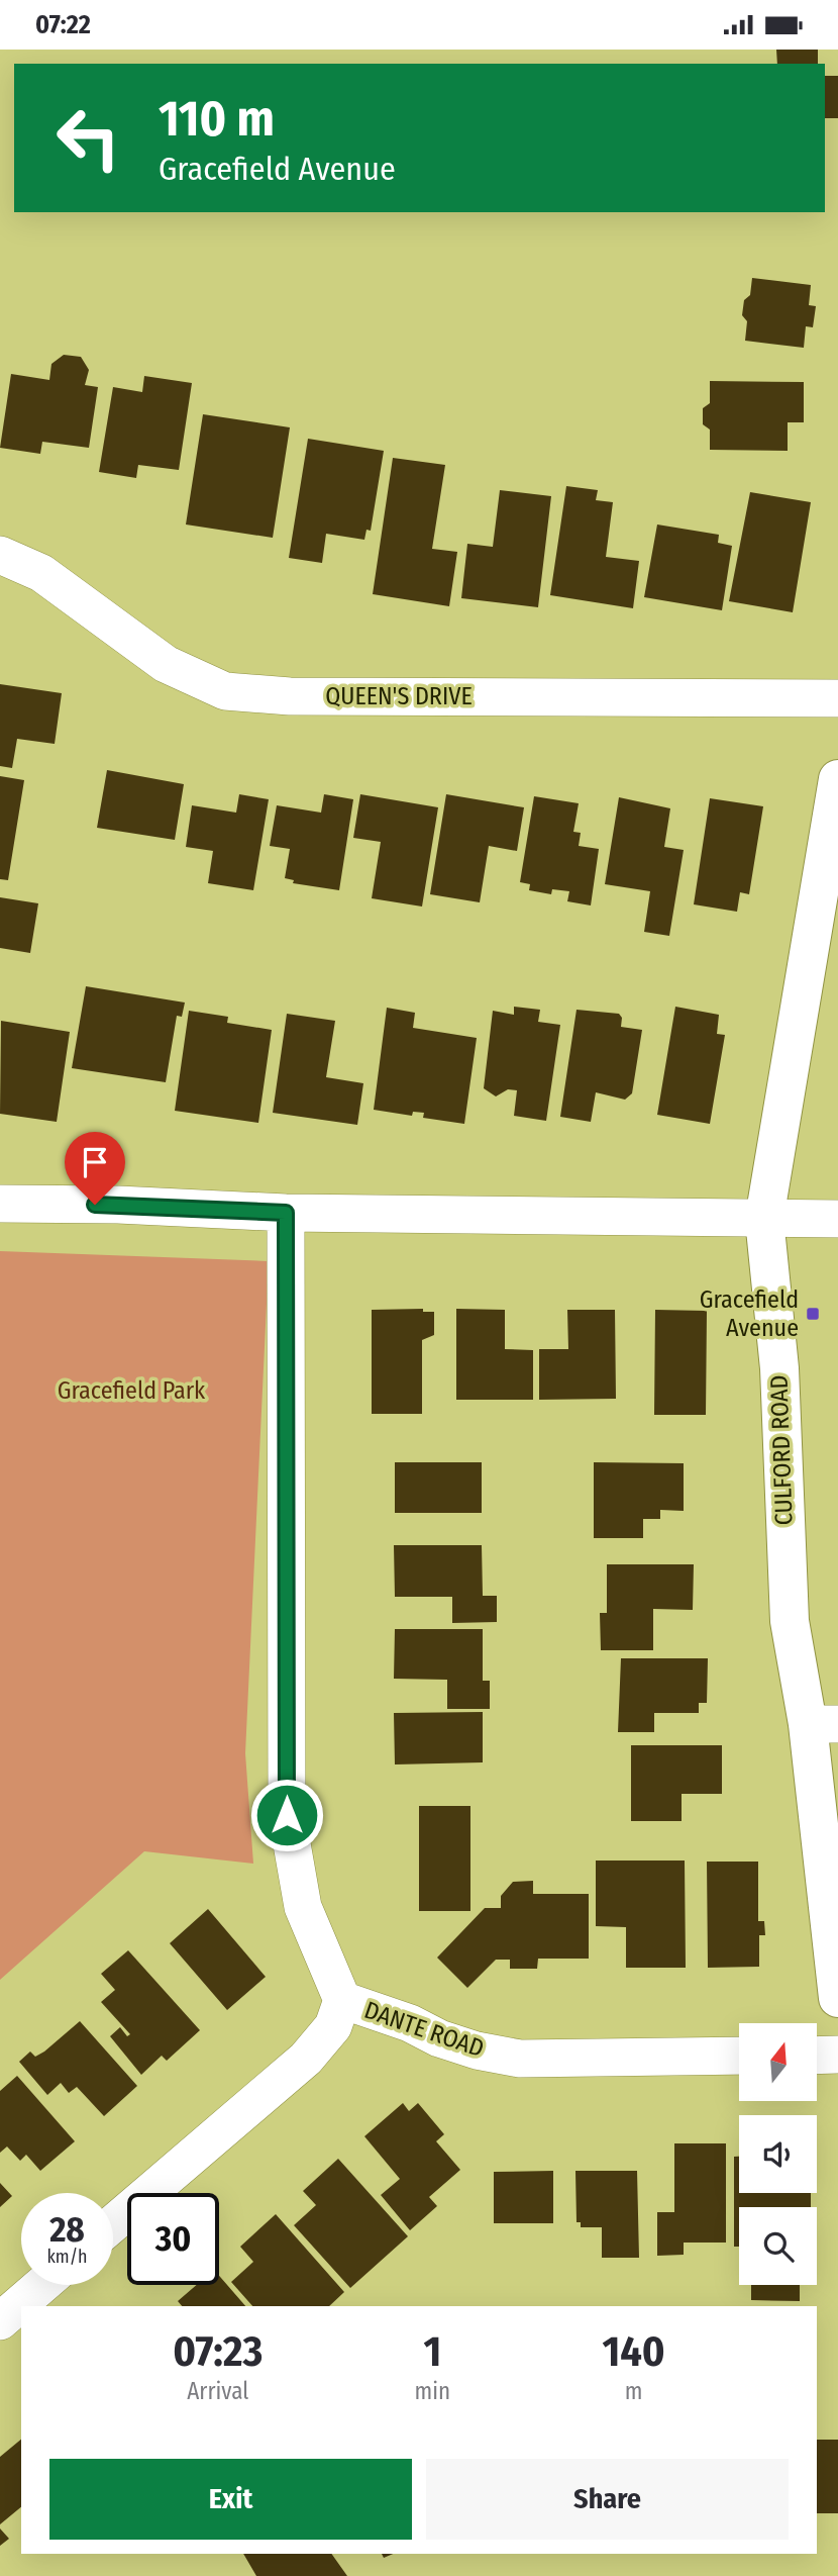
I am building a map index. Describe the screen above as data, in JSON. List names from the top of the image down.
{
  "streets": {
    "street": ["QUEEN'S DRIVE", "CULFORD ROAD", "DANTE ROAD"]
  },
  "parks": ["Gracefield Park"],
  "places": {
    "transit": ["Gracefield Avenue"]
  },
  "north": "top",
  "page": {
    "status": "07:22",
    "turn": ["110 m", "Gracefield Avenue"],
    "speed": "28 km/h",
    "limit": "30",
    "eta": [
      "07:23",
      "Arrival",
      "1",
      "min",
      "140",
      "m"
    ],
    "buttons": ["Exit", "Share"]
  }
}
